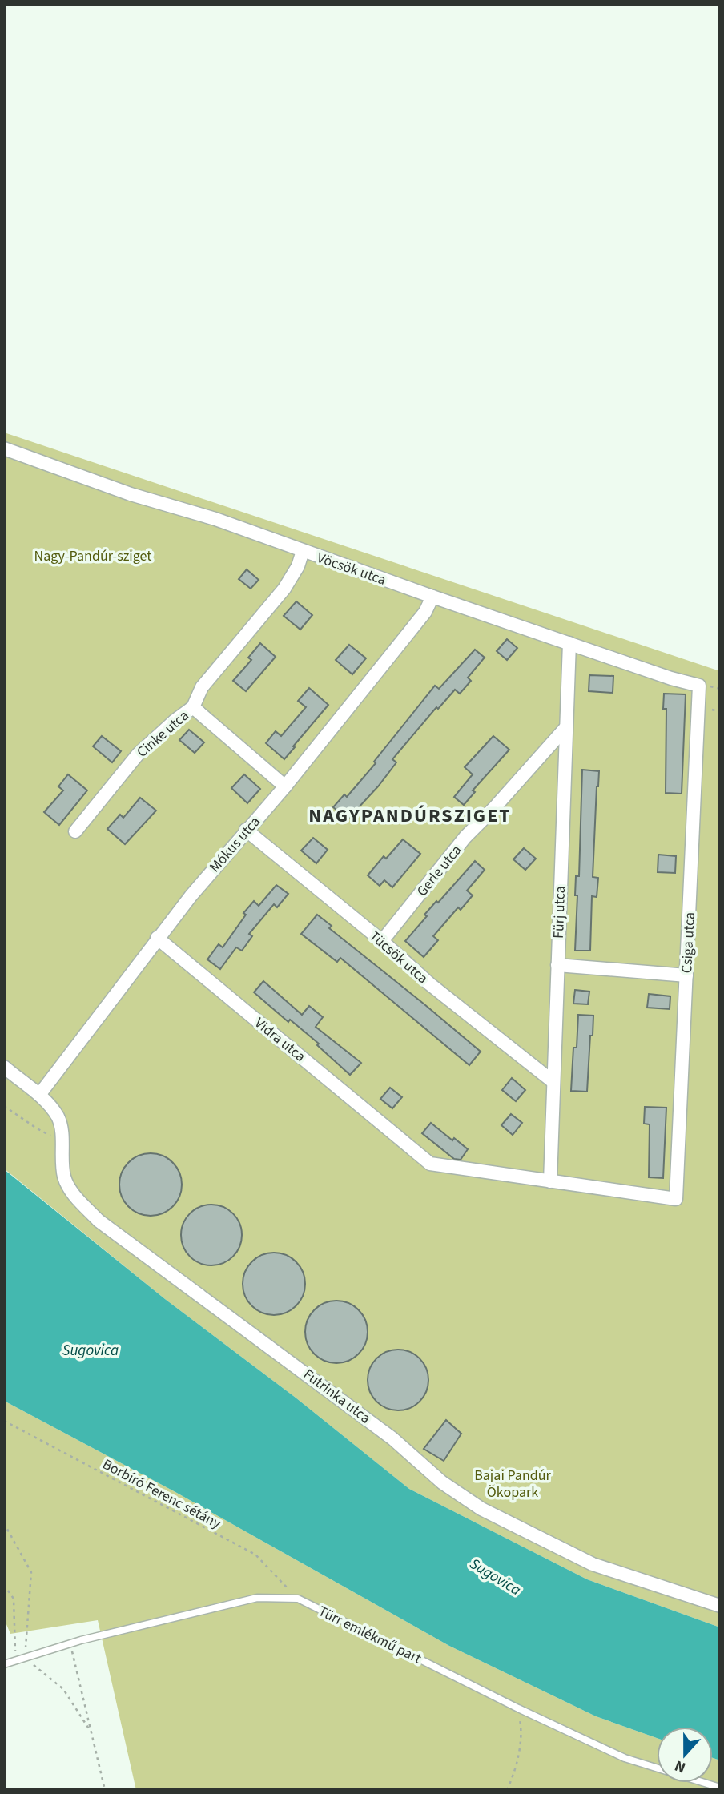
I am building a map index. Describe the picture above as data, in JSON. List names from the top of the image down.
{
  "streets": {
    "street": [
      "Vöcsök utca",
      "Cinke utca",
      "Mókus utca",
      "Gerle utca",
      "Fürj utca",
      "Csiga utca",
      "Tücsök utca",
      "Vidra utca",
      "Futrinka utca"
    ],
    "lane": ["Türr emlékmű part"],
    "path": ["Borbíró Ferenc sétány"]
  },
  "crossings": [
    ["Vöcsök utca", "Cinke utca"],
    ["Vöcsök utca", "Mókus utca"],
    ["Vöcsök utca", "Fürj utca"],
    ["Vöcsök utca", "Csiga utca"],
    ["Mókus utca", "Tücsök utca"],
    ["Mókus utca", "Vidra utca"],
    ["Mókus utca", "Futrinka utca"],
    ["Gerle utca", "Fürj utca"],
    ["Gerle utca", "Tücsök utca"],
    ["Fürj utca", "Tücsök utca"],
    ["Fürj utca", "Vidra utca"],
    ["Csiga utca", "Vidra utca"],
    ["Borbíró Ferenc sétány", "Türr emlékmű part"]
  ],
  "districts": ["NAGYPANDÚRSZIGET"],
  "water": ["Sugovica"],
  "parks": ["Nagy-Pandúr-sziget", "Bajai Pandúr Ökopark"],
  "north": "bottom"
}
